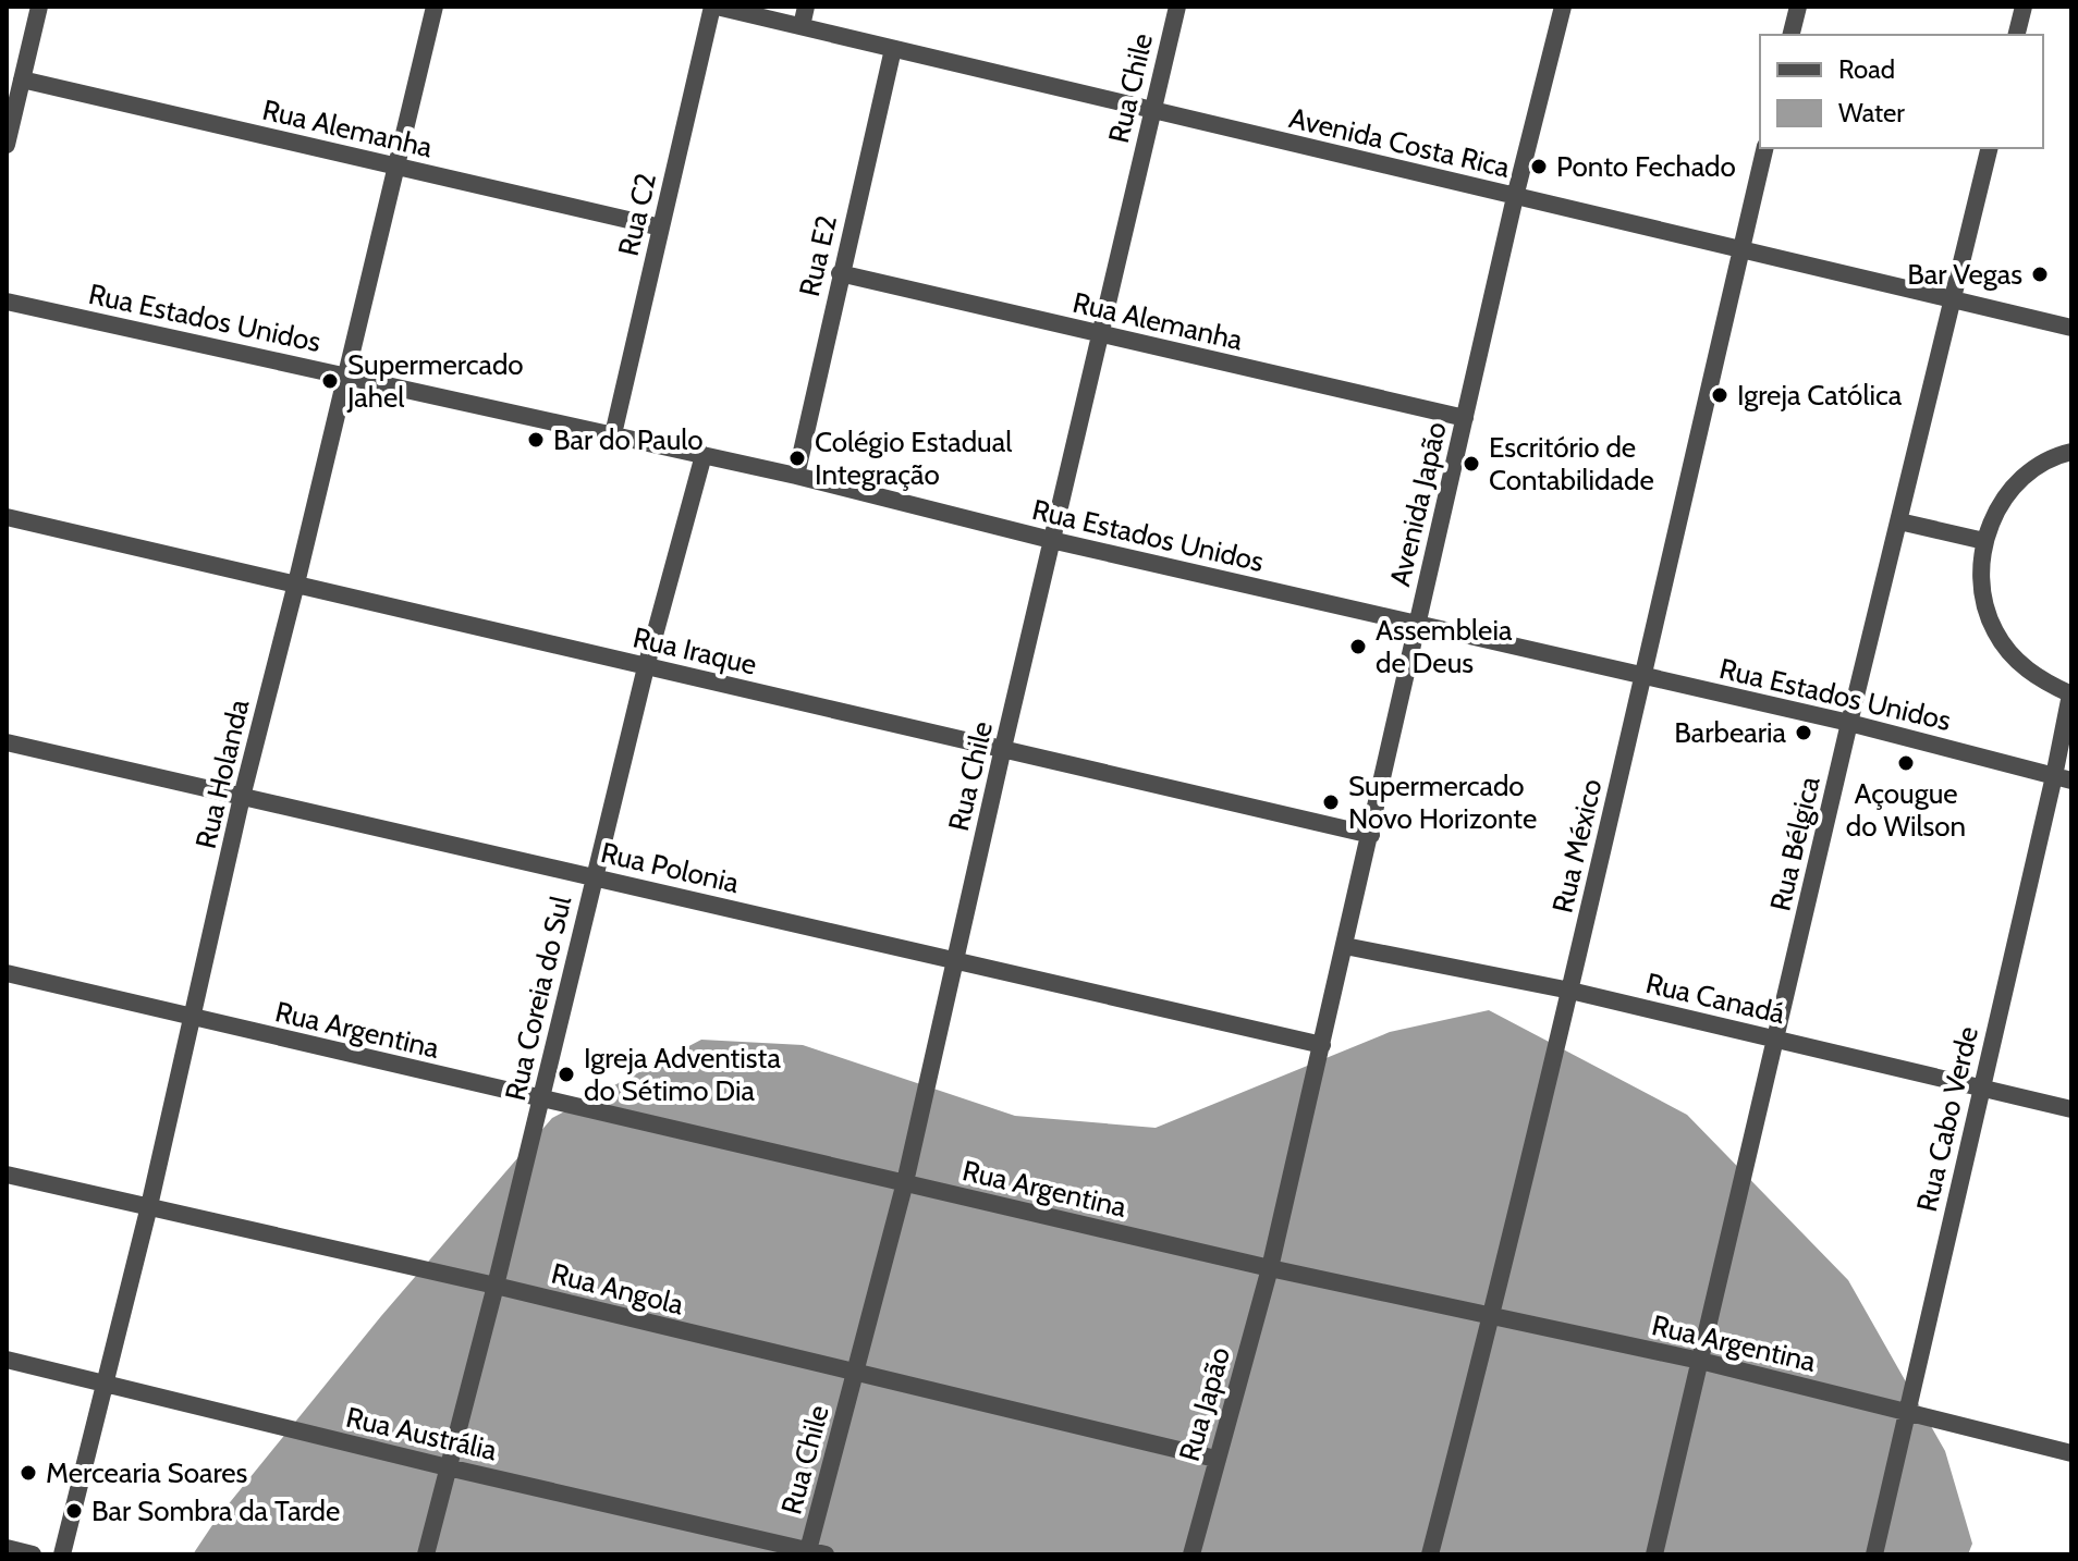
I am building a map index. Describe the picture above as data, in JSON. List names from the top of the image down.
{
  "streets": {
    "street": [
      "Rua Chile",
      "Rua Alemanha",
      "Avenida Costa Rica",
      "Rua C2",
      "Rua E2",
      "Rua Estados Unidos",
      "Avenida Japão",
      "Rua Iraque",
      "Rua Holanda",
      "Rua Bélgica",
      "Rua México",
      "Rua Polonia",
      "Rua Coreia do Sul",
      "Rua Canadá",
      "Rua Argentina",
      "Rua Cabo Verde",
      "Rua Angola",
      "Rua Japão",
      "Rua Austrália"
    ]
  },
  "crossings": [
    ["Rua Chile", "Rua Alemanha"],
    ["Rua Chile", "Avenida Costa Rica"],
    ["Rua Chile", "Rua Estados Unidos"],
    ["Rua Chile", "Rua Iraque"],
    ["Rua Chile", "Rua Polonia"],
    ["Rua Chile", "Rua Argentina"],
    ["Rua Chile", "Rua Angola"],
    ["Rua Chile", "Rua Austrália"],
    ["Rua Alemanha", "Rua C2"],
    ["Rua Alemanha", "Rua E2"],
    ["Rua Alemanha", "Avenida Japão"],
    ["Rua Alemanha", "Rua Holanda"],
    ["Avenida Costa Rica", "Rua C2"],
    ["Avenida Costa Rica", "Rua E2"],
    ["Avenida Costa Rica", "Avenida Japão"],
    ["Avenida Costa Rica", "Rua Bélgica"],
    ["Avenida Costa Rica", "Rua México"],
    ["Rua C2", "Rua Estados Unidos"],
    ["Rua E2", "Rua Estados Unidos"],
    ["Rua Estados Unidos", "Avenida Japão"],
    ["Rua Estados Unidos", "Rua Holanda"],
    ["Rua Estados Unidos", "Rua Bélgica"],
    ["Rua Estados Unidos", "Rua México"],
    ["Rua Estados Unidos", "Rua Coreia do Sul"],
    ["Rua Estados Unidos", "Rua Cabo Verde"],
    ["Avenida Japão", "Rua Iraque"],
    ["Avenida Japão", "Rua Polonia"],
    ["Avenida Japão", "Rua Canadá"],
    ["Avenida Japão", "Rua Argentina"],
    ["Avenida Japão", "Rua Japão"],
    ["Rua Iraque", "Rua Holanda"],
    ["Rua Iraque", "Rua Coreia do Sul"],
    ["Rua Holanda", "Rua Polonia"],
    ["Rua Holanda", "Rua Argentina"],
    ["Rua Holanda", "Rua Angola"],
    ["Rua Holanda", "Rua Austrália"],
    ["Rua Bélgica", "Rua Canadá"],
    ["Rua Bélgica", "Rua Argentina"],
    ["Rua México", "Rua Canadá"],
    ["Rua México", "Rua Argentina"],
    ["Rua Polonia", "Rua Coreia do Sul"],
    ["Rua Coreia do Sul", "Rua Argentina"],
    ["Rua Coreia do Sul", "Rua Angola"],
    ["Rua Coreia do Sul", "Rua Austrália"],
    ["Rua Canadá", "Rua Cabo Verde"],
    ["Rua Argentina", "Rua Cabo Verde"],
    ["Rua Argentina", "Rua Japão"],
    ["Rua Angola", "Rua Japão"]
  ],
  "places": [
    "Ponto Fechado",
    "Bar Vegas",
    "Supermercado Jahel",
    "Igreja Católica",
    "Bar do Paulo",
    "Colégio Estadual Integração",
    "Escritório de Contabilidade",
    "Assembleia de Deus",
    "Barbearia",
    "Açougue do Wilson",
    "Supermercado Novo Horizonte",
    "Igreja Adventista do Sétimo Dia",
    "Mercearia Soares",
    "Bar Sombra da Tarde"
  ],
  "legend": ["Road", "Water"]
}
